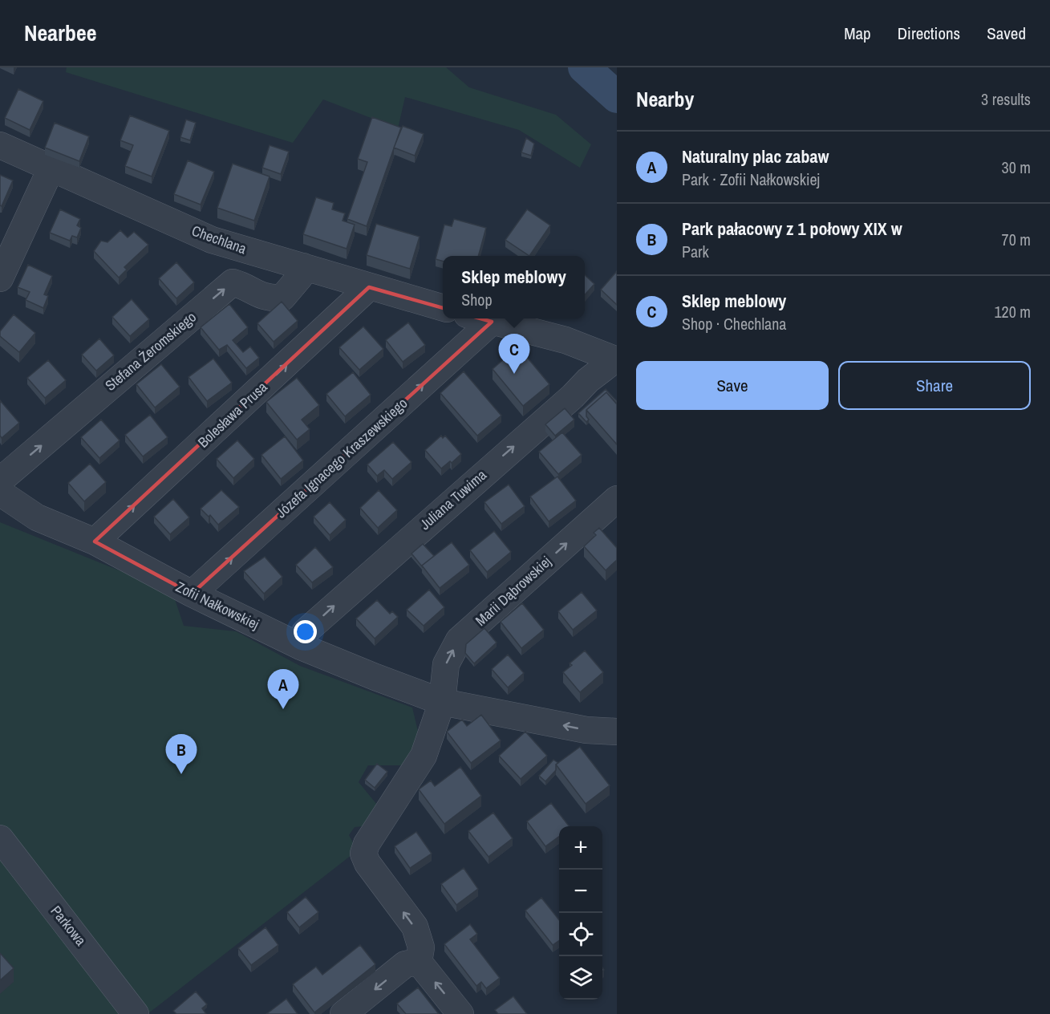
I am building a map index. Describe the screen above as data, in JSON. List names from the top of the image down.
{
  "streets": {
    "street": [
      "Chechlana",
      "Stefana Żeromskiego",
      "Bolesława Prusa",
      "Józefa Ignacego Kraszewskiego",
      "Juliana Tuwima",
      "Marii Dąbrowskiej",
      "Zofii Nałkowskiej",
      "Parkowa"
    ]
  },
  "crossings": [
    ["Chechlana", "Stefana Żeromskiego"],
    ["Chechlana", "Bolesława Prusa"],
    ["Bolesława Prusa", "Zofii Nałkowskiej"],
    ["Józefa Ignacego Kraszewskiego", "Zofii Nałkowskiej"],
    ["Juliana Tuwima", "Zofii Nałkowskiej"],
    ["Marii Dąbrowskiej", "Zofii Nałkowskiej"]
  ],
  "one_way": [
    "Stefana Żeromskiego",
    "Bolesława Prusa",
    "Józefa Ignacego Kraszewskiego",
    "Juliana Tuwima",
    "Marii Dąbrowskiej"
  ],
  "page": {
    "header": "Nearbee",
    "nav": ["Map", "Directions", "Saved"],
    "heading": ["Nearby", "3 results"],
    "list": [
      {
        "mark": "A",
        "name": "Naturalny plac zabaw",
        "note": "Park · Zofii Nałkowskiej",
        "value": "30 m"
      },
      {
        "mark": "B",
        "name": "Park pałacowy z 1 połowy XIX w",
        "note": "Park",
        "value": "70 m"
      },
      {
        "mark": "C",
        "name": "Sklep meblowy",
        "note": "Shop · Chechlana",
        "value": "120 m"
      }
    ],
    "popup": ["Sklep meblowy", "Shop"],
    "pins": ["C", "A", "B"],
    "buttons": ["Save", "Share"],
    "map_buttons": ["+", "−"]
  }
}
